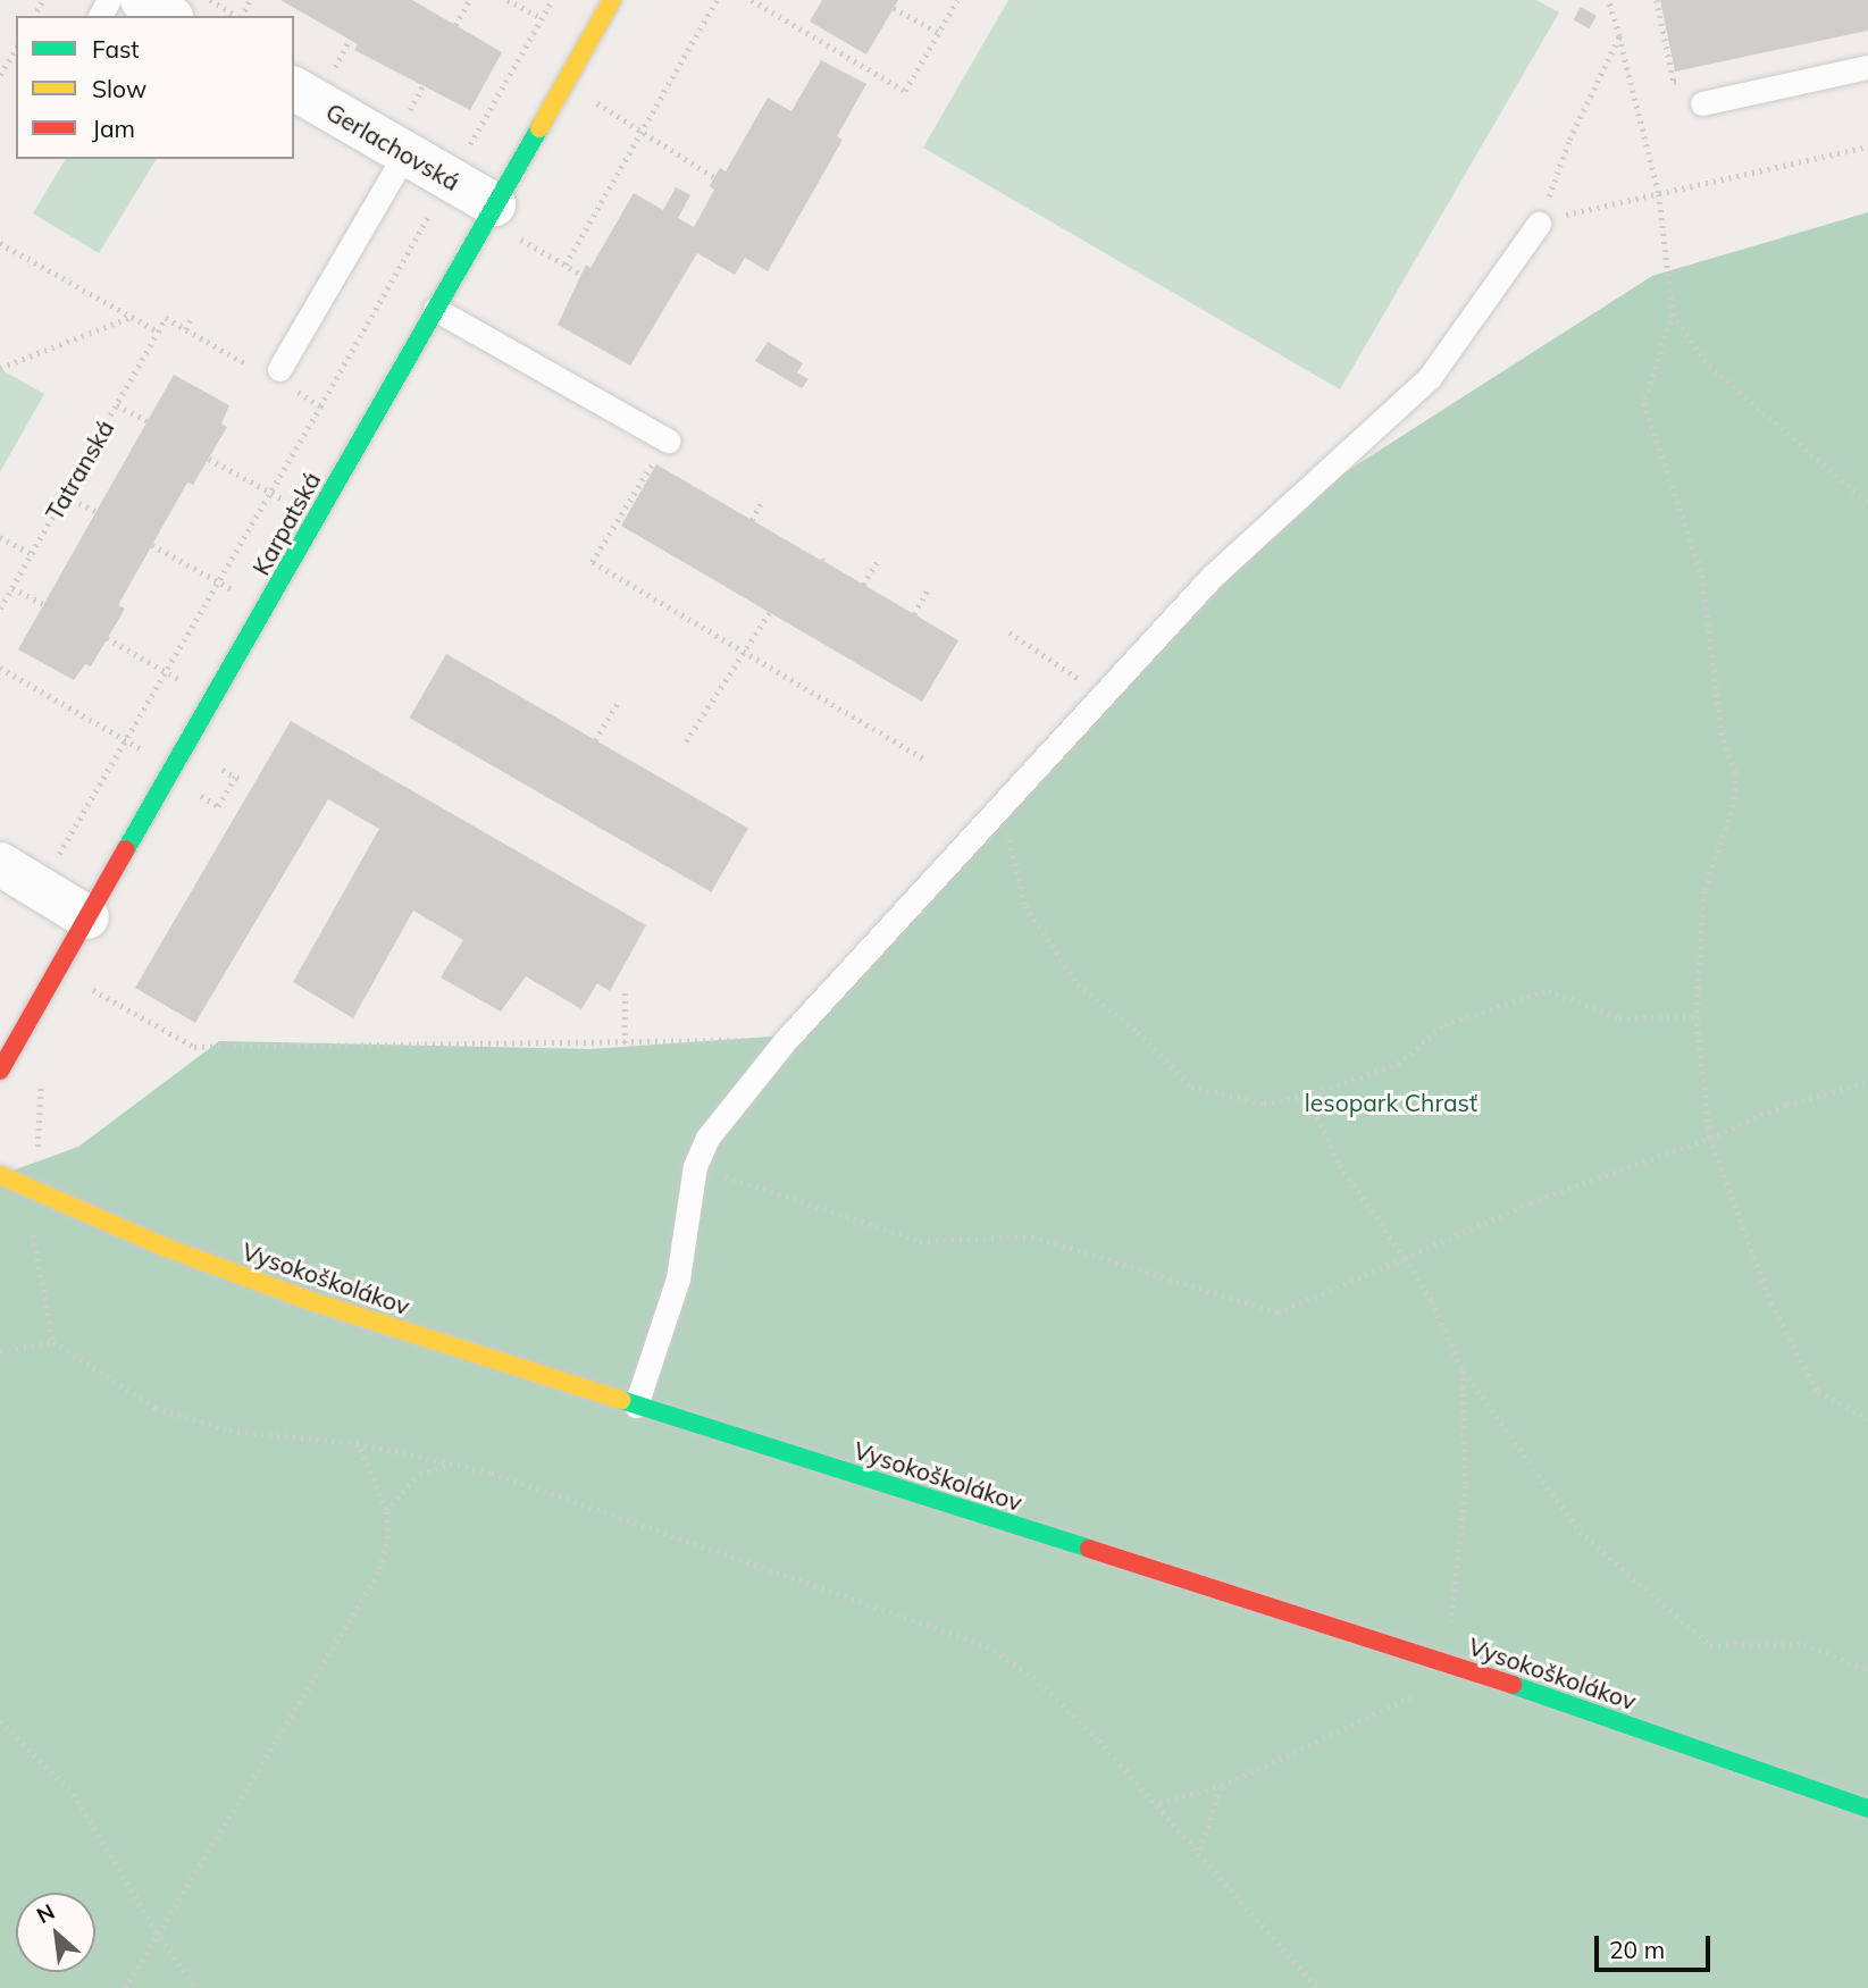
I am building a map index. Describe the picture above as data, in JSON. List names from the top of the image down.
{
  "streets": {
    "street": ["Gerlachovská", "Karpatská", "Vysokoškolákov"],
    "path": ["Tatranská"]
  },
  "crossings": [
    ["Gerlachovská", "Karpatská"]
  ],
  "parks": ["lesopark Chrasť"],
  "legend": ["Fast", "Slow", "Jam"],
  "scale_bar": "20 m",
  "north": "top left"
}
